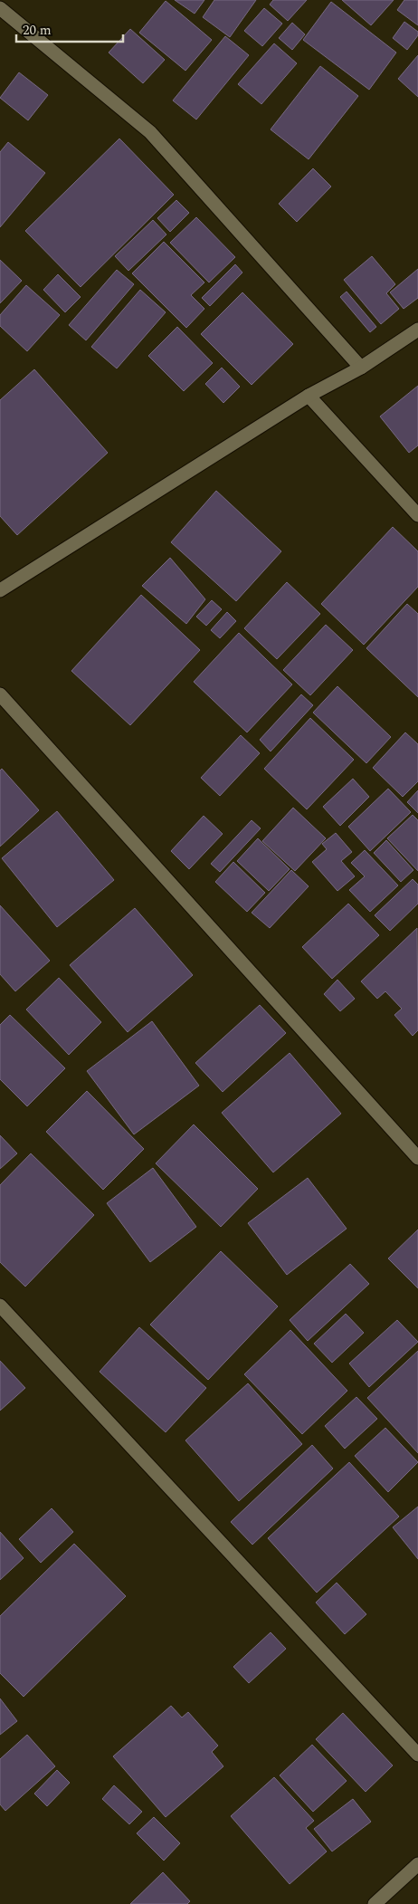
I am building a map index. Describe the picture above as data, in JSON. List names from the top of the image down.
{
  "scale_bar": "20 m"
}
